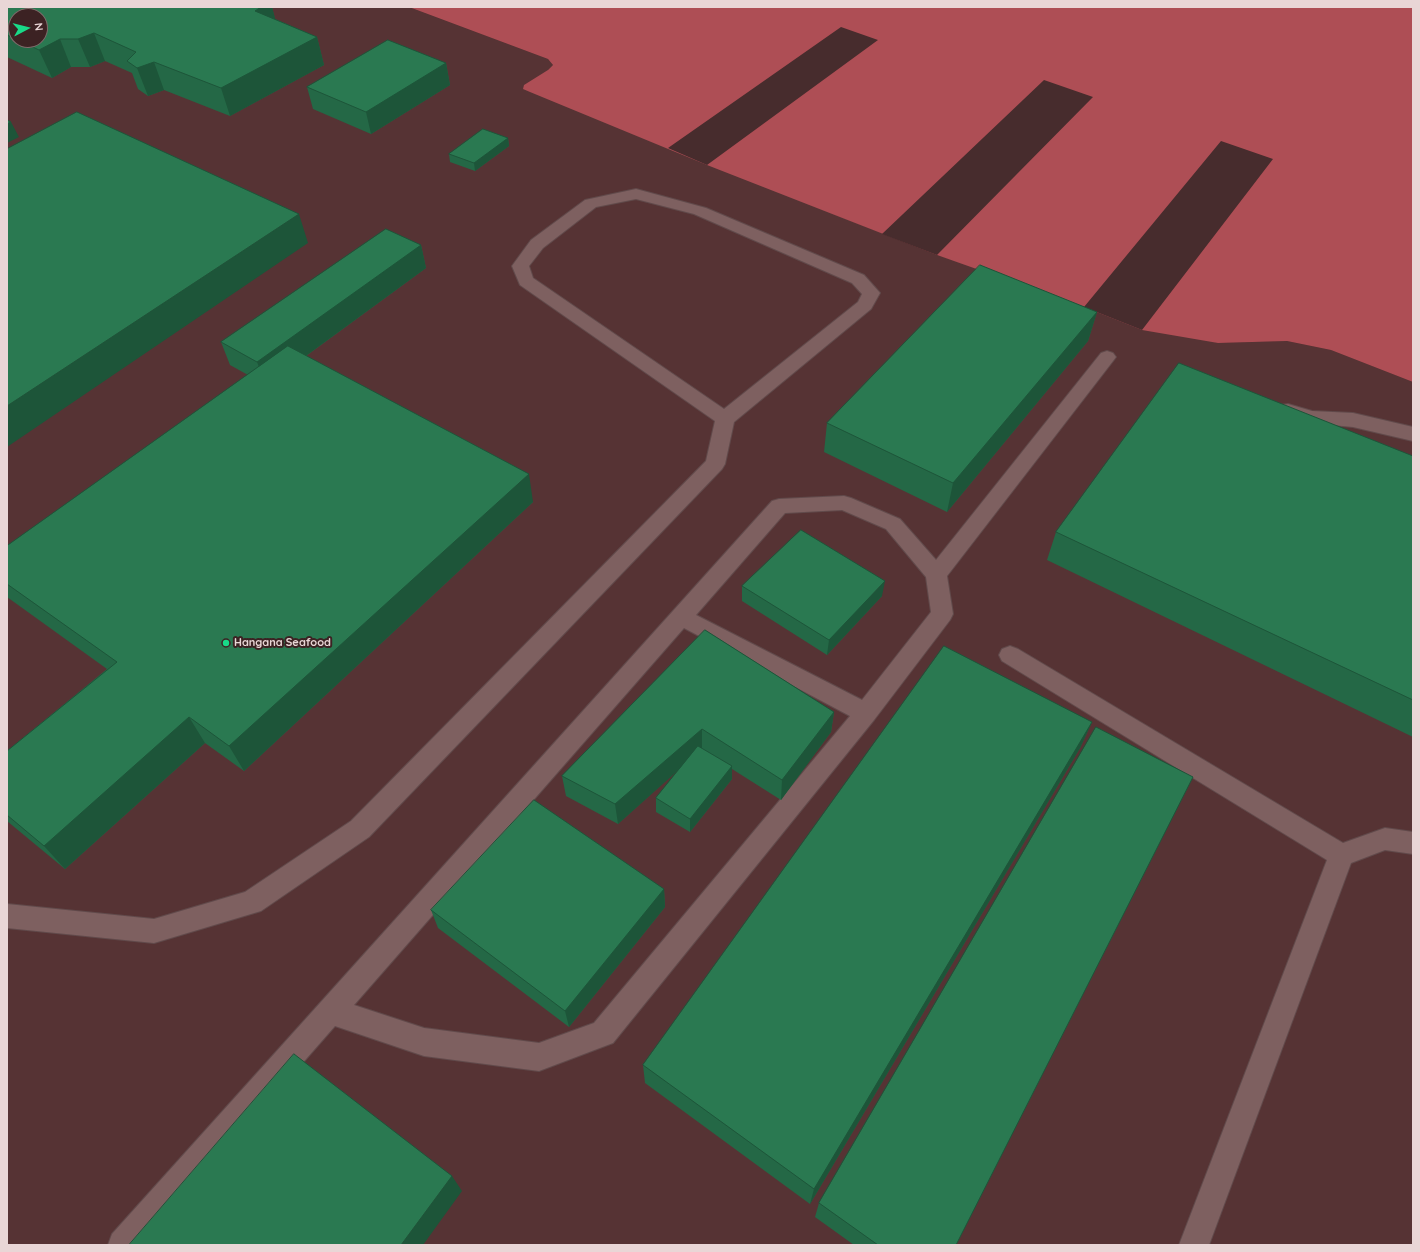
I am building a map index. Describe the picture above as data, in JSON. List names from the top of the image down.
{
  "places": ["Hangana Seafood"],
  "north": "right"
}
